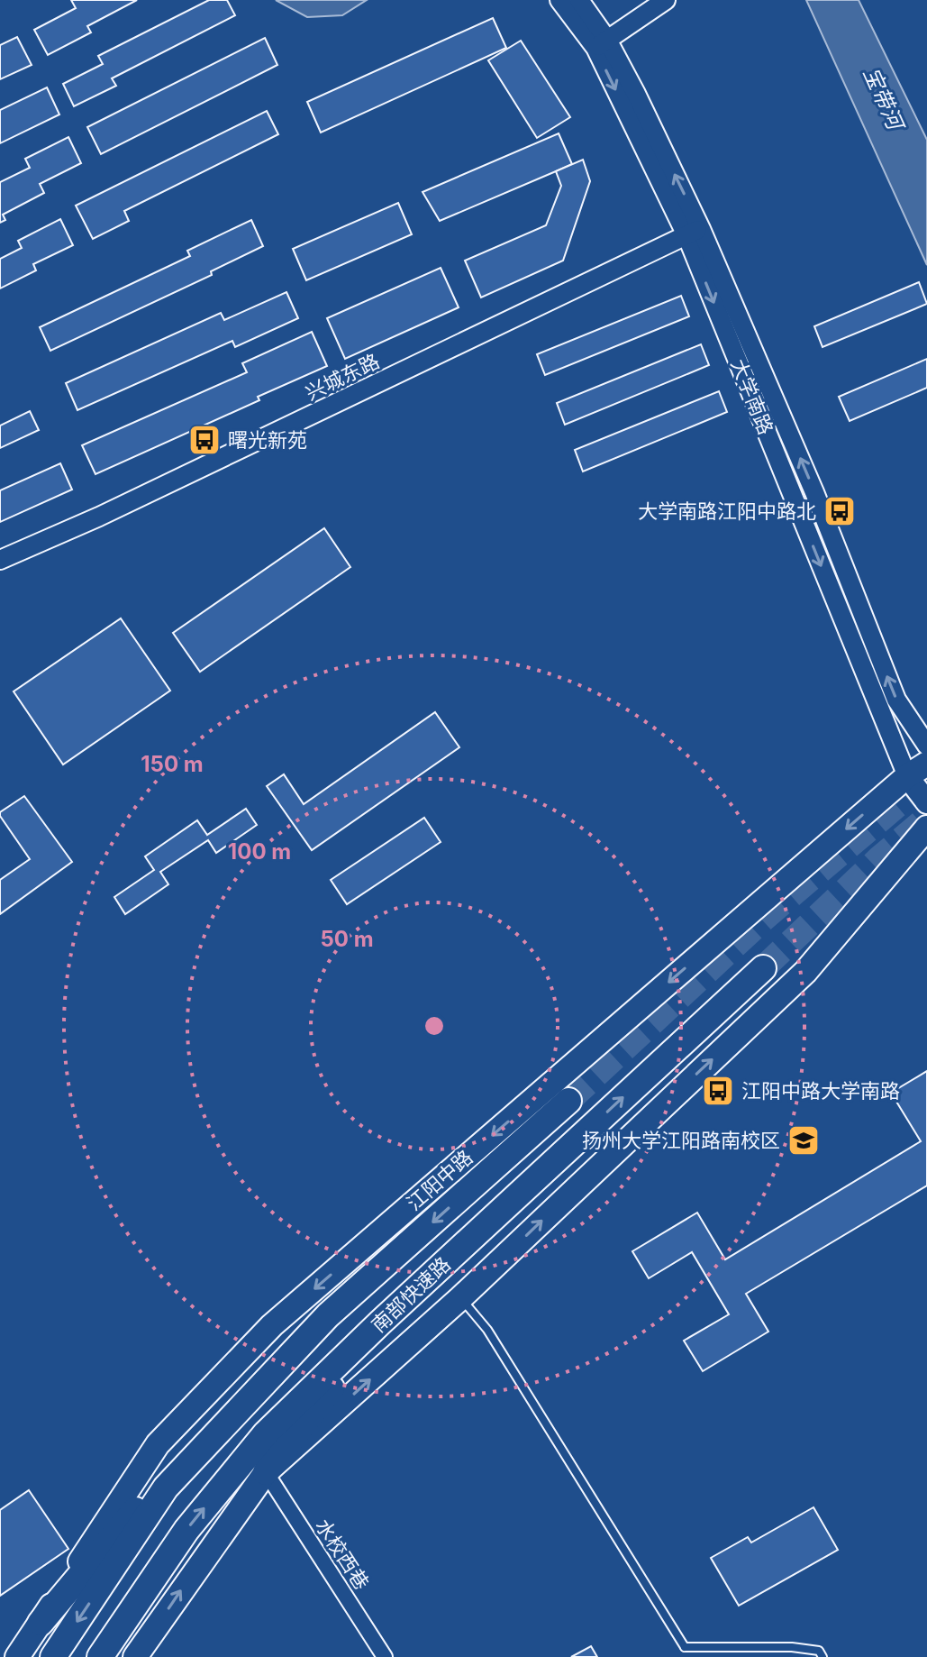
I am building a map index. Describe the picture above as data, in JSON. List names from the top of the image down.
{
  "streets": {
    "highway": ["南部快速路"],
    "main road": ["大学南路", "江阳中路"],
    "street": ["兴城东路", "水校西巷"]
  },
  "crossings": [
    ["兴城东路", "大学南路"],
    ["大学南路", "江阳中路"]
  ],
  "water": ["宝带河"],
  "places": {
    "bus stop": ["曙光新苑", "大学南路江阳中路北", "江阳中路大学南路"],
    "school or university": ["扬州大学江阳路南校区"]
  },
  "rings": ["150 m", "100 m", "50 m"]
}
